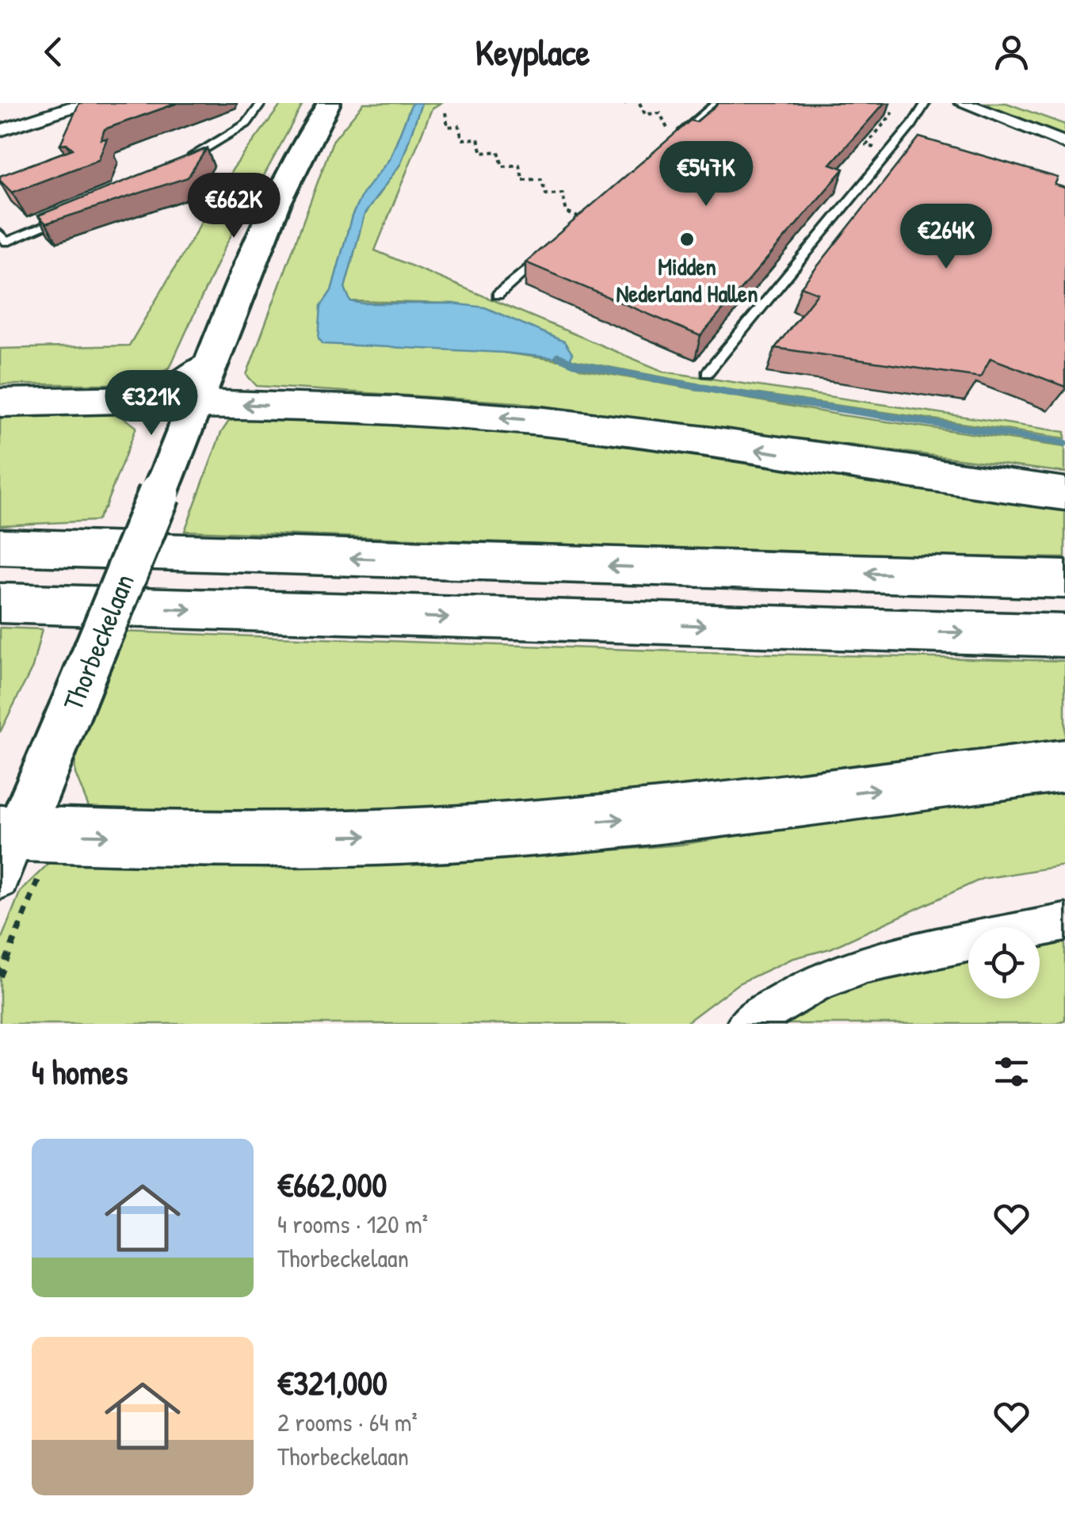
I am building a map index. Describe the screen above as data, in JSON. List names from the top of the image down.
{
  "streets": {
    "main road": ["Thorbeckelaan"]
  },
  "places": ["Midden Nederland Hallen"],
  "page": {
    "header": "Keyplace",
    "price": [
      "€547K",
      "€662K",
      "€264K",
      "€321K"
    ],
    "heading": "4 homes",
    "list": [
      {
        "name": "€662,000",
        "note": "4 rooms · 120 m² · Thorbeckelaan"
      },
      {
        "name": "€321,000",
        "note": "2 rooms · 64 m² · Thorbeckelaan"
      }
    ]
  }
}
